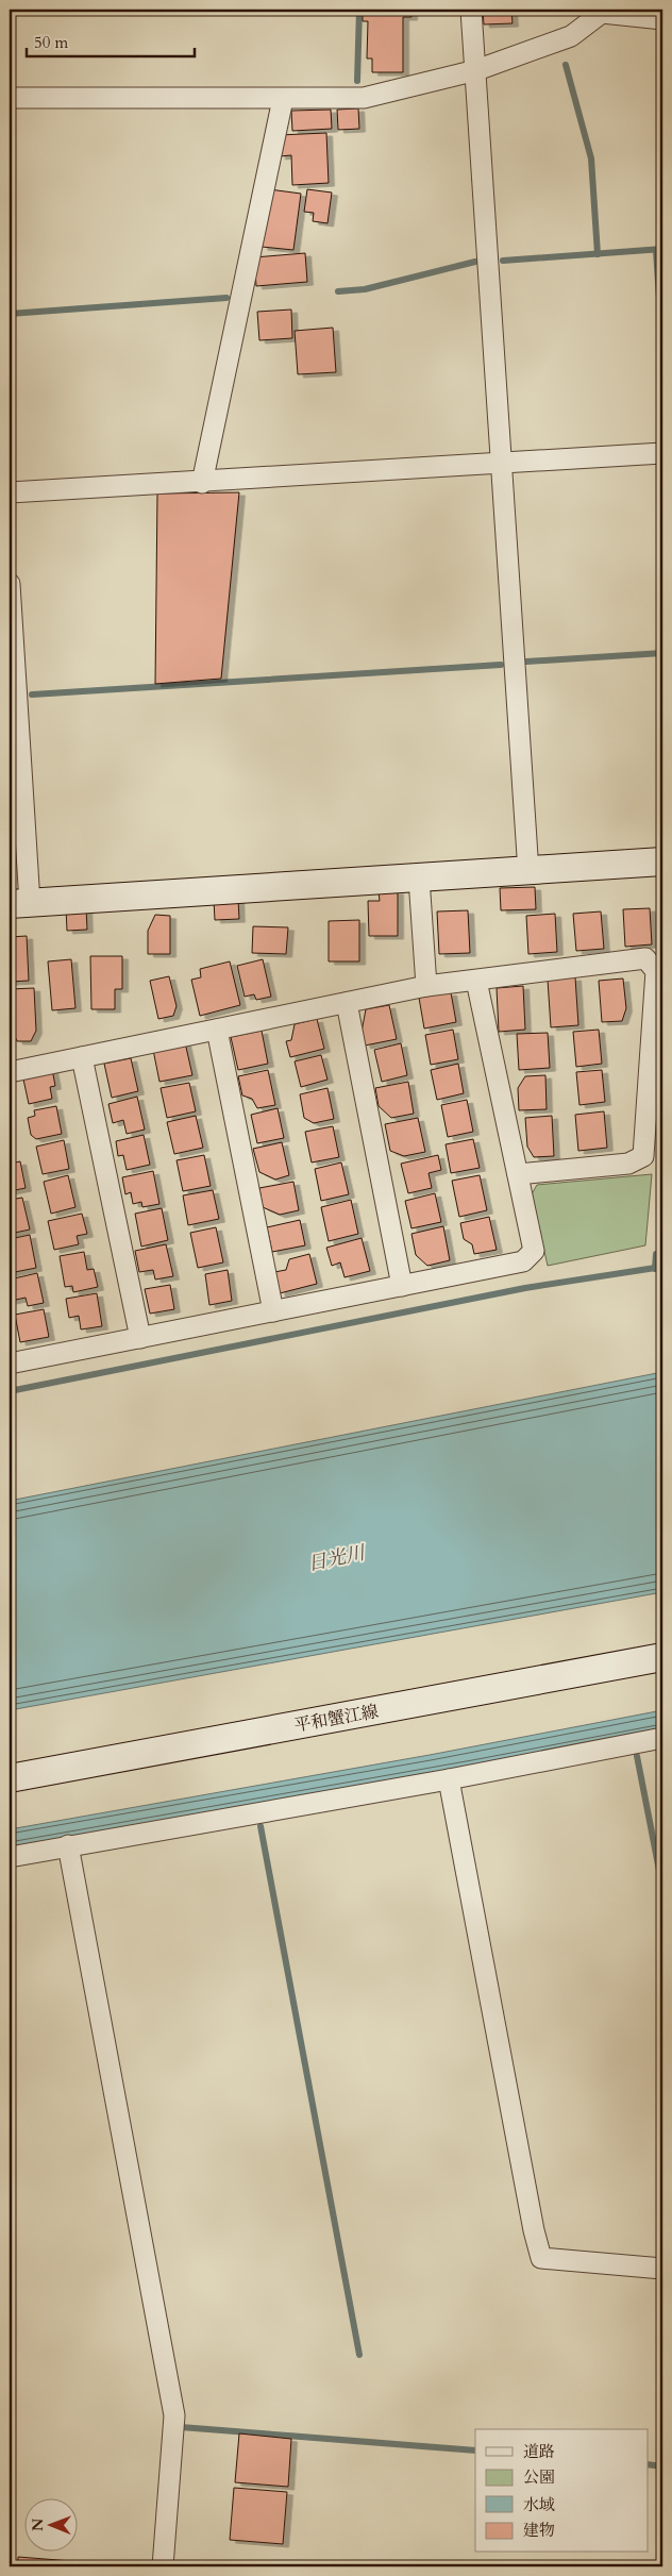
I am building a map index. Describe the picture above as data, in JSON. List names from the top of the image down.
{
  "streets": {
    "main road": ["平和蟹江線"]
  },
  "water": ["日光川"],
  "legend": [
    "道路",
    "公園",
    "水域",
    "建物"
  ],
  "scale_bar": "50 m",
  "north": "left"
}
